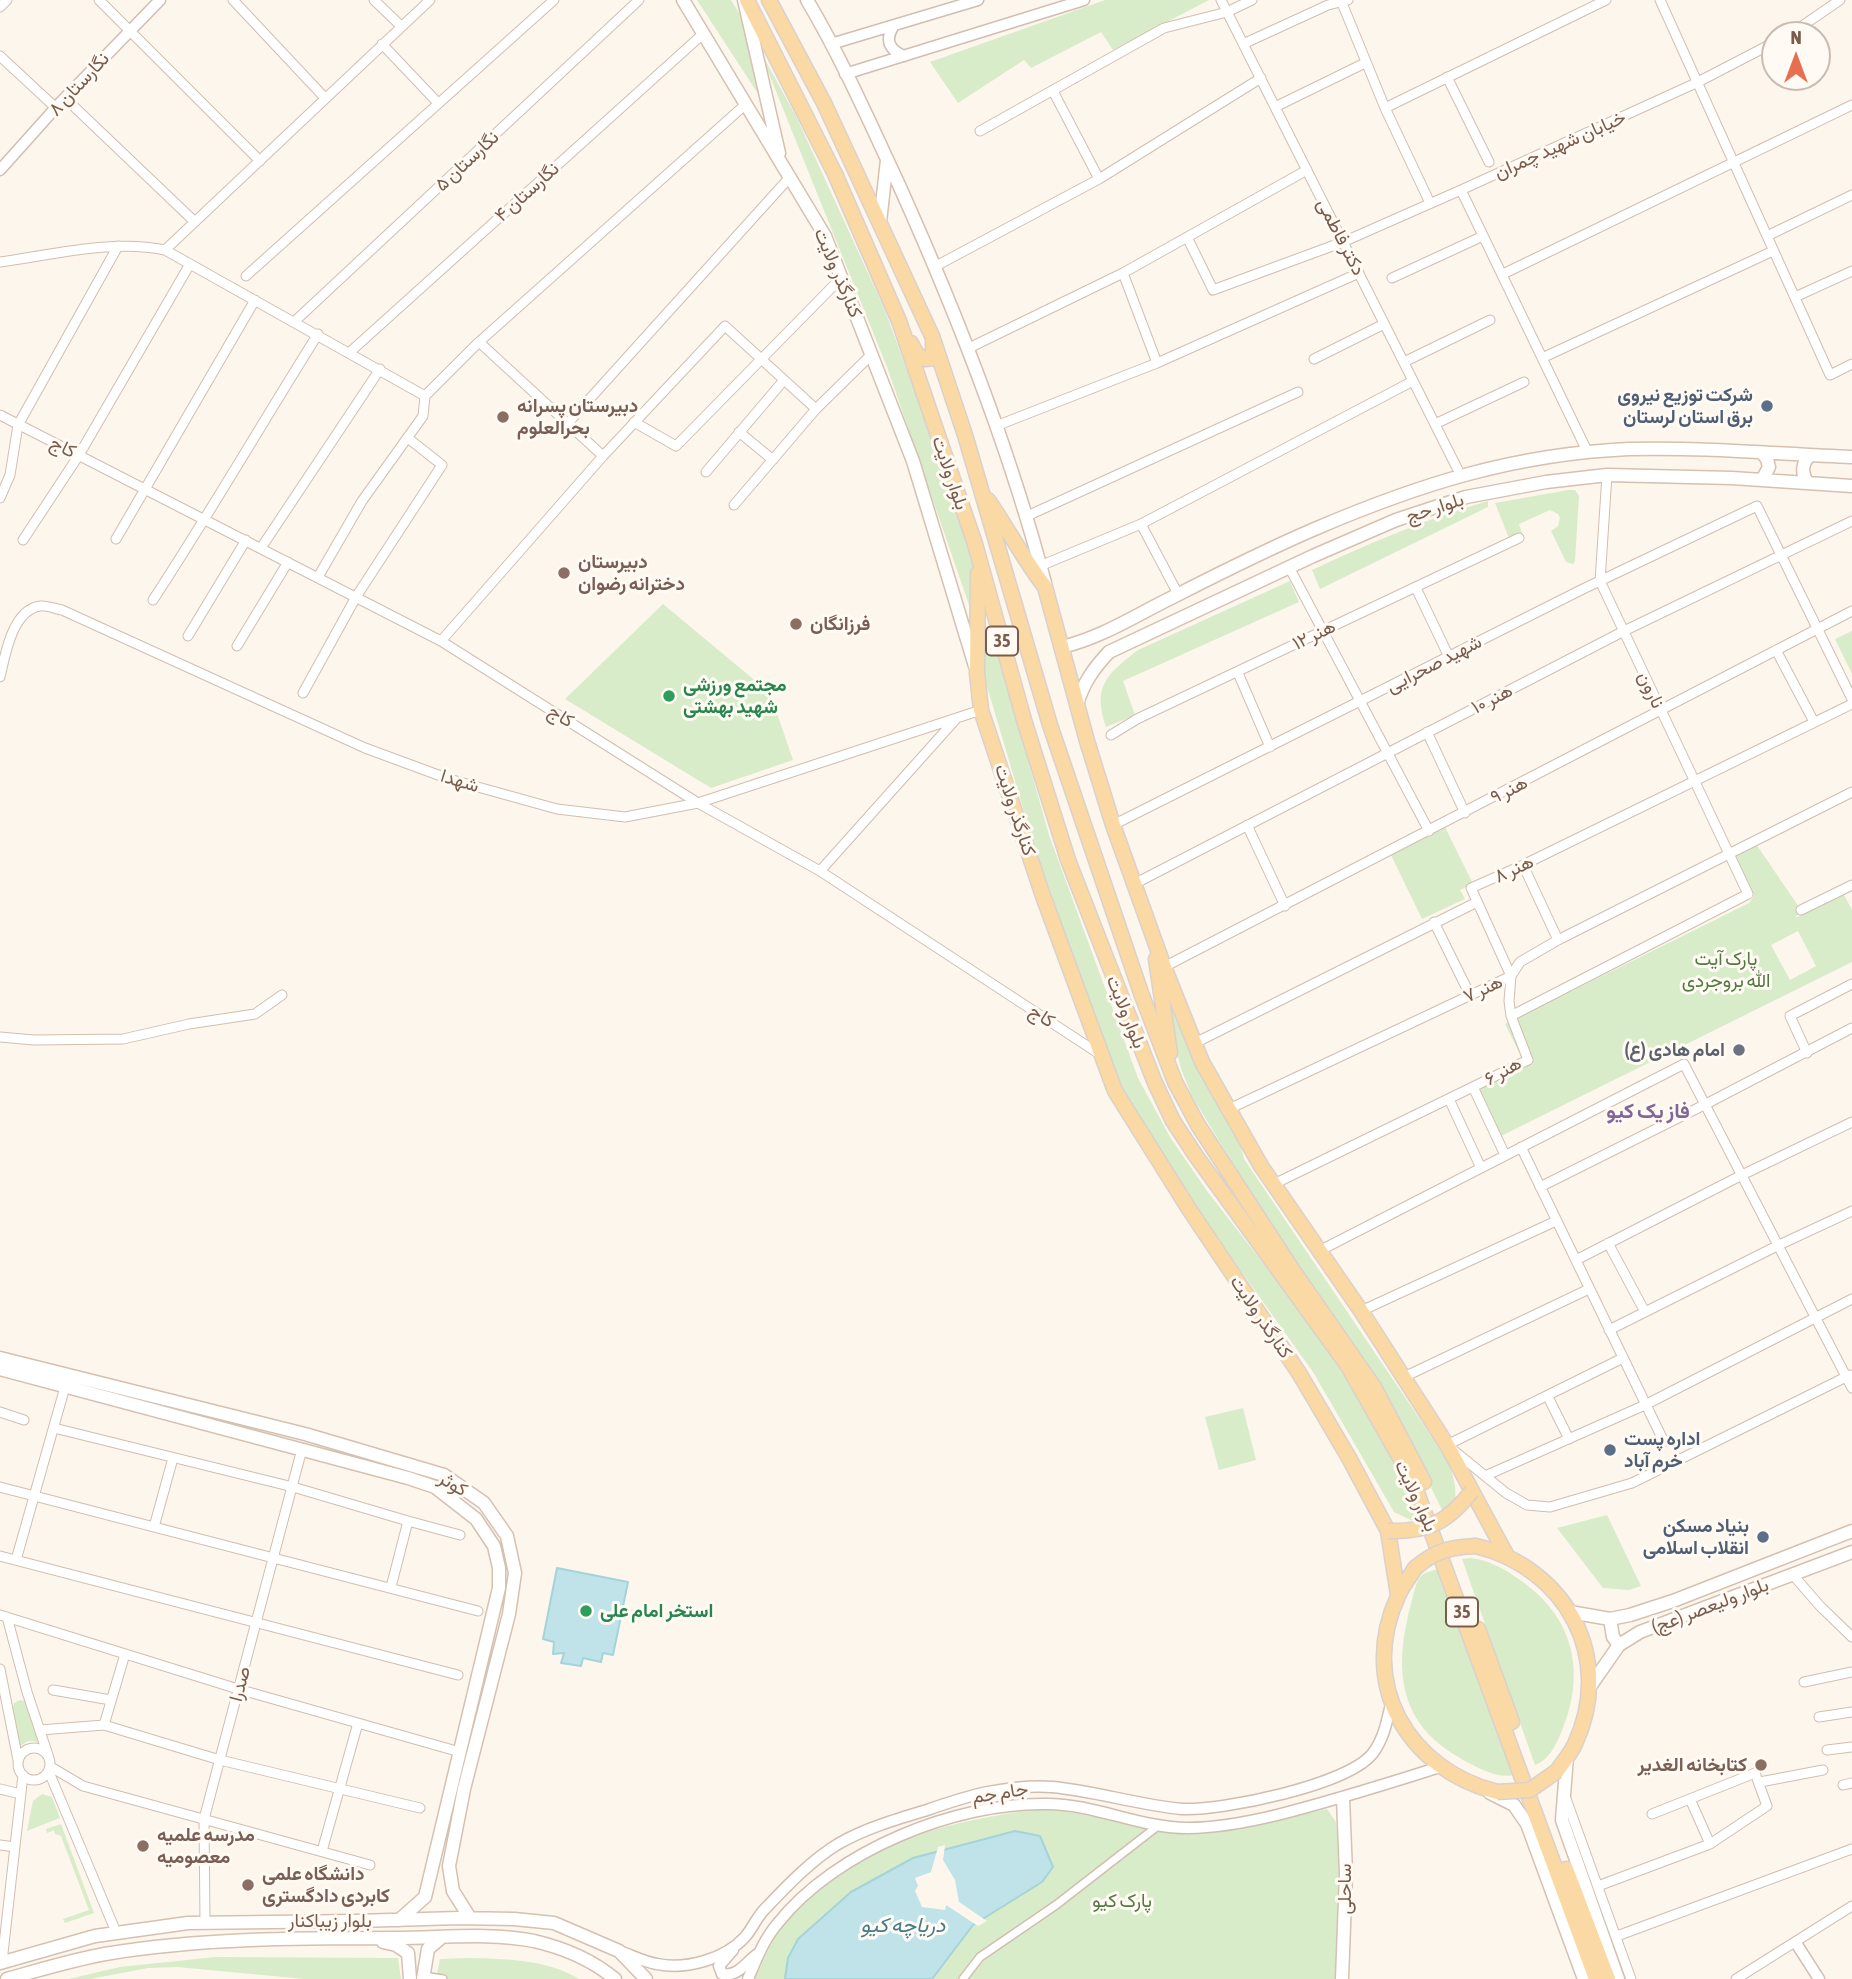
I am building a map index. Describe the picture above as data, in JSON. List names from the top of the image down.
{
  "streets": {
    "main road": [
      "کنارگذر ولایت",
      "بلوار ولایت",
      "بلوار حج",
      "35",
      "کوثر",
      "بلوار ولیعصر (عج)",
      "ساحلی",
      "بلوار زیباکنار"
    ],
    "street": [
      "نگارستان ۸",
      "خیابان شهید چمران",
      "نگارستان ۵",
      "نگارستان ۴",
      "دکتر فاطمی",
      "کاج",
      "هنر ۱۲",
      "شهید صحرایی",
      "نارون",
      "هنر ۱۰",
      "شهدا",
      "هنر ۹",
      "هنر ۸",
      "هنر ۷",
      "هنر ۶",
      "صدرا",
      "جام جم"
    ]
  },
  "crossings": [
    ["خیابان شهید چمران", "دکتر فاطمی"],
    ["نگارستان ۴", "کنارگذر ولایت"],
    ["دکتر فاطمی", "بلوار حج"],
    ["کنارگذر ولایت", "کاج"],
    ["کنارگذر ولایت", "شهدا"],
    ["کنارگذر ولایت", "بلوار ولیعصر (عج)"],
    ["کنارگذر ولایت", "جام جم"],
    ["کاج", "شهدا"],
    ["بلوار حج", "نارون"],
    ["شهید صحرایی", "نارون"],
    ["شهید صحرایی", "هنر ۱۰"],
    ["نارون", "هنر ۱۰"],
    ["نارون", "هنر ۹"],
    ["نارون", "هنر ۸"],
    ["نارون", "هنر ۷"],
    ["نارون", "هنر ۶"],
    ["کوثر", "صدرا"],
    ["کوثر", "بلوار زیباکنار"],
    ["بلوار ولیعصر (عج)", "جام جم"],
    ["صدرا", "بلوار زیباکنار"],
    ["جام جم", "ساحلی"],
    ["جام جم", "بلوار زیباکنار"]
  ],
  "districts": ["فاز یک کیو"],
  "water": ["دریاچه کیو"],
  "parks": ["پارک آیت الله بروجردی", "پارک کیو"],
  "places": [
    "شرکت توزیع نیروی برق استان لرستان",
    "دبیرستان پسرانه بحرالعلوم",
    "دبیرستان دخترانه رضوان",
    "فرزانگان",
    "مجتمع ورزشی شهید بهشتی",
    "امام هادی (ع)",
    "اداره پست خرم آباد",
    "بنیاد مسکن انقلاب اسلامی",
    "استخر امام علی",
    "کتابخانه الغدیر",
    "مدرسه علمیه معصومیه",
    "دانشگاه علمی کابردی دادگستری"
  ],
  "north": "top"
}
